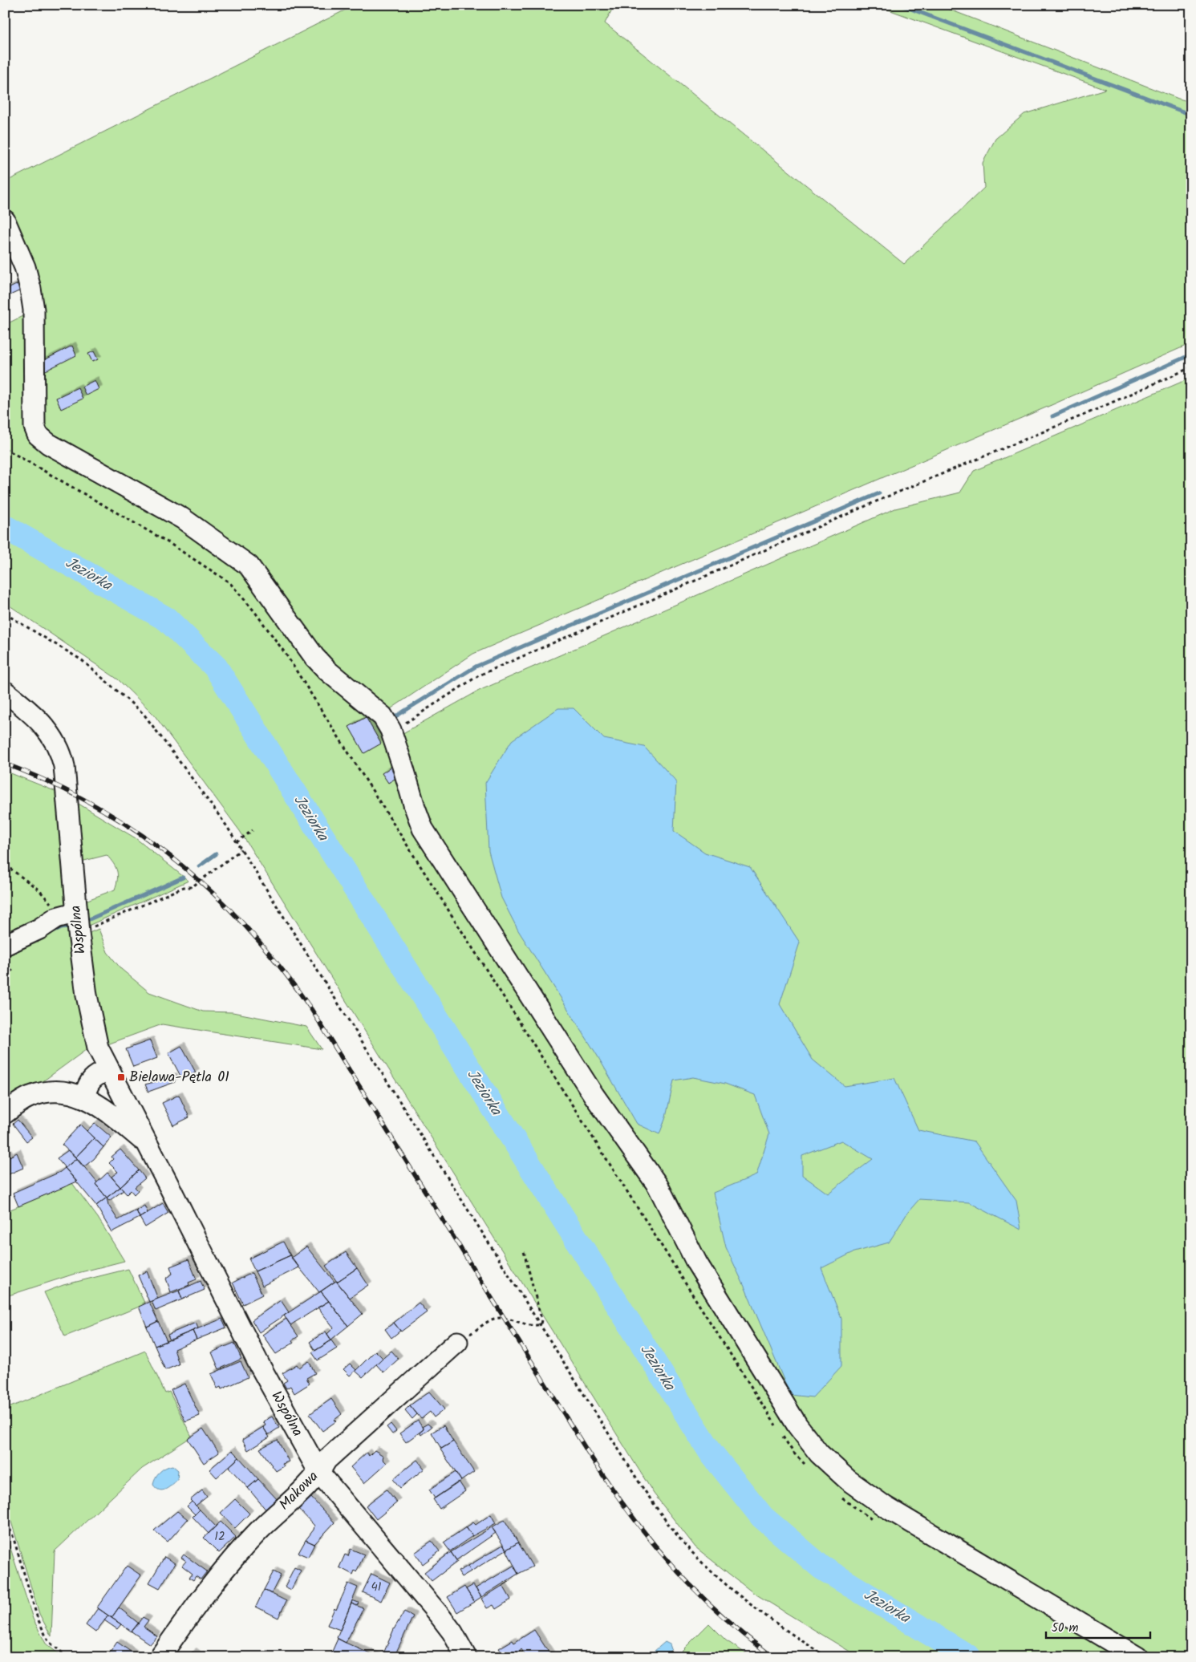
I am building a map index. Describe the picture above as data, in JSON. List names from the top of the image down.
{
  "streets": {
    "street": ["Wspólna", "Makowa"]
  },
  "crossings": [
    ["Wspólna", "Makowa"]
  ],
  "water": ["Jeziorka"],
  "places": {
    "transit": ["Bielawa-Pętla 01"]
  },
  "house_numbers": ["12", "41"],
  "scale_bar": "50 m"
}
